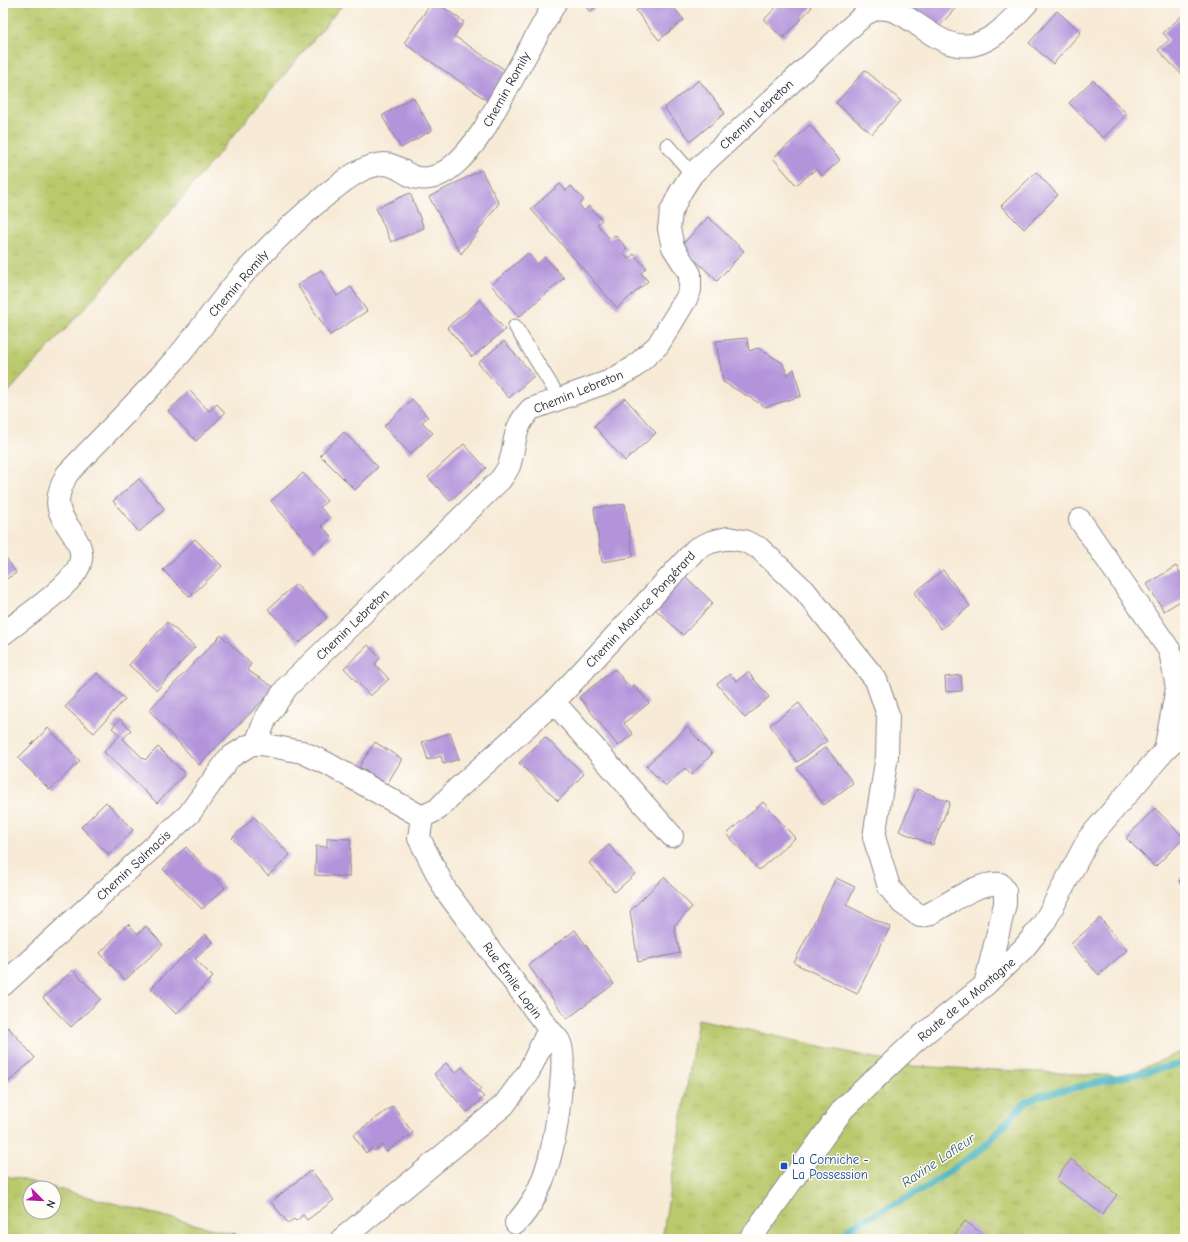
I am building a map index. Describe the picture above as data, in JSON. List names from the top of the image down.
{
  "streets": {
    "street": [
      "Chemin Romily",
      "Chemin Lebreton",
      "Chemin Maurice Pongérard",
      "Chemin Salmacis",
      "Rue Émile Lopin",
      "Route de la Montagne"
    ]
  },
  "crossings": [
    ["Chemin Lebreton", "Chemin Salmacis"],
    ["Chemin Maurice Pongérard", "Rue Émile Lopin"],
    ["Chemin Maurice Pongérard", "Route de la Montagne"]
  ],
  "water": ["Ravine Lafleur"],
  "places": {
    "transit": ["La Corniche - La Possession"]
  },
  "north": "bottom right"
}
